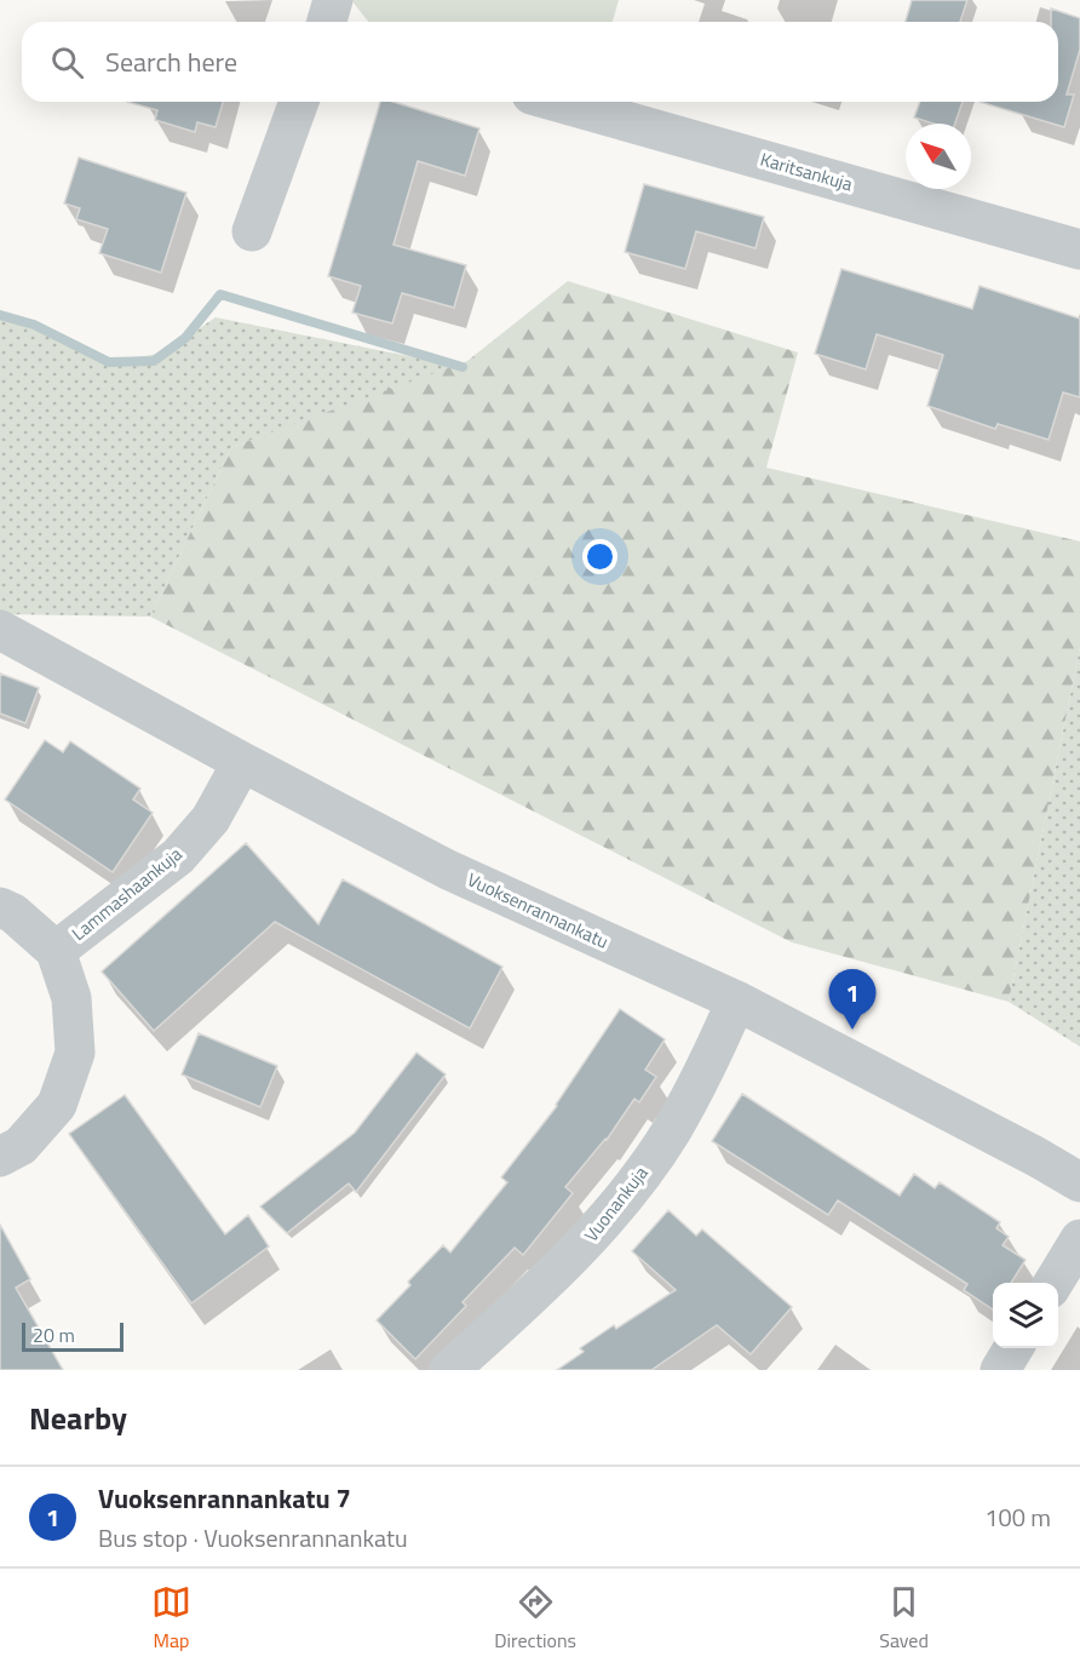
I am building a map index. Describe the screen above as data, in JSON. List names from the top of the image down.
{
  "streets": {
    "street": [
      "Karitsankuja",
      "Lammashaankuja",
      "Vuoksenrannankatu",
      "Vuonankuja"
    ]
  },
  "crossings": [
    ["Lammashaankuja", "Vuoksenrannankatu"],
    ["Vuoksenrannankatu", "Vuonankuja"]
  ],
  "scale_bar": "20 m",
  "north": "top left",
  "page": {
    "search": "Search here",
    "pins": "1",
    "scale": "20 m",
    "heading": "Nearby",
    "list": [
      {
        "mark": "1",
        "name": "Vuoksenrannankatu 7",
        "note": "Bus stop · Vuoksenrannankatu",
        "value": "100 m"
      }
    ],
    "nav": ["Map", "Directions", "Saved"]
  }
}
